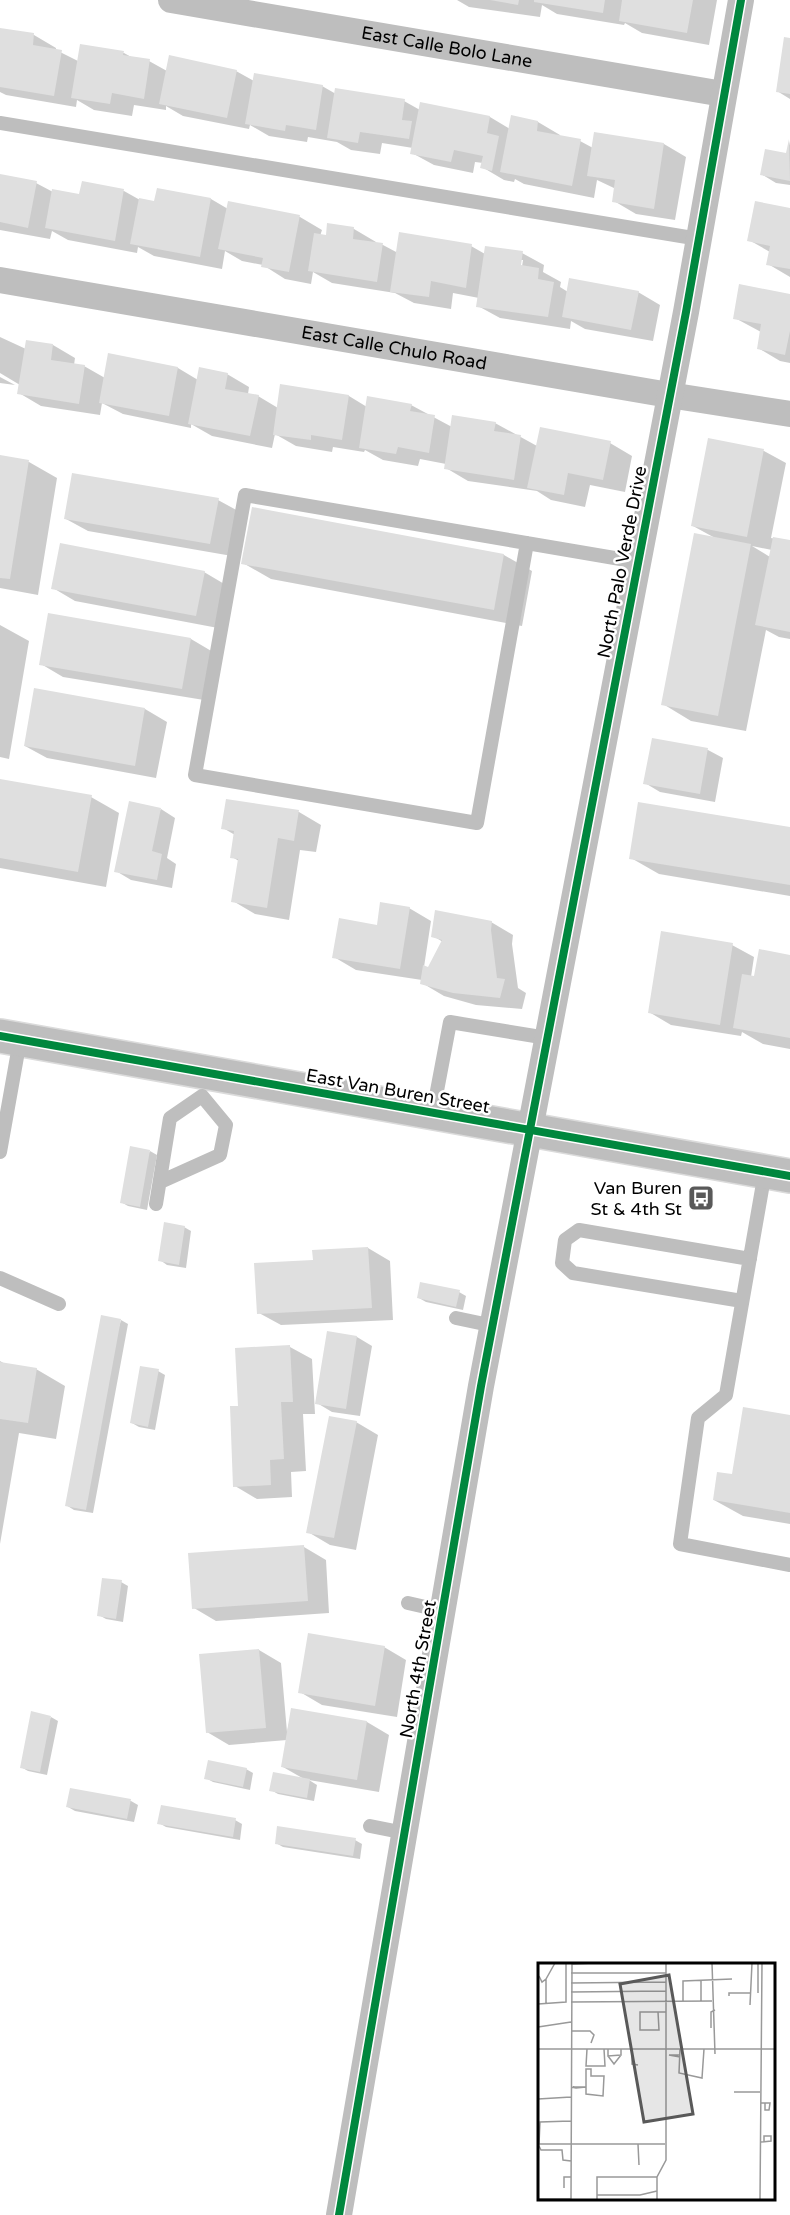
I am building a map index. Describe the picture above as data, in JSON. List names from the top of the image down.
{
  "streets": {
    "main road": ["East Van Buren Street"],
    "street": [
      "East Calle Bolo Lane",
      "East Calle Chulo Road",
      "North Palo Verde Drive",
      "North 4th Street"
    ]
  },
  "crossings": [
    ["East Calle Bolo Lane", "North Palo Verde Drive"],
    ["East Calle Chulo Road", "North Palo Verde Drive"],
    ["North Palo Verde Drive", "East Van Buren Street"],
    ["North Palo Verde Drive", "North 4th Street"],
    ["East Van Buren Street", "North 4th Street"]
  ],
  "places": {
    "bus stop": ["Van Buren St & 4th St"]
  }
}
